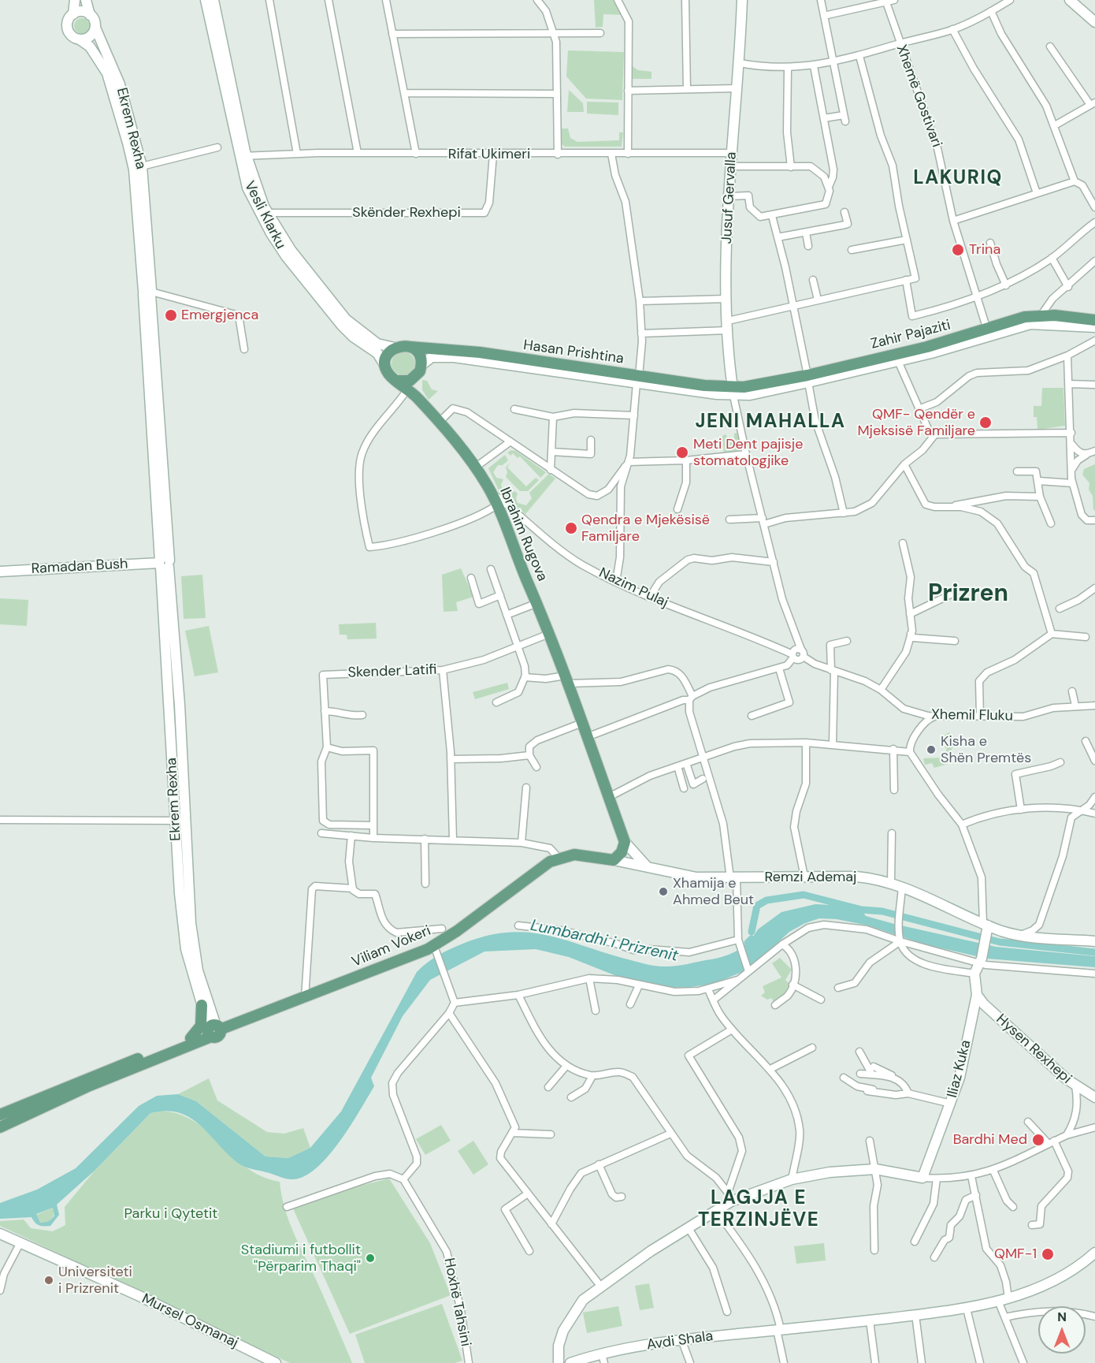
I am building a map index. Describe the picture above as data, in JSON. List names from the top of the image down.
{
  "streets": {
    "main road": [
      "Zahir Pajaziti",
      "Hasan Prishtina",
      "Ibrahim Rugova",
      "Viliam Vokeri"
    ],
    "street": [
      "Xhemë Gostivari",
      "Ekrem Rexha",
      "Rifat Ukimeri",
      "Jusuf Gervalla",
      "Skënder Rexhepi",
      "Vesli Klarku",
      "Ramadan Bush",
      "Nazim Pulaj",
      "Skender Latifi",
      "Xhemil Fluku",
      "Remzi Ademaj",
      "Hysen Rexhepi",
      "Iliaz Kuka",
      "Hoxhë Tahsini",
      "Mursel Osmanaj",
      "Avdi Shala"
    ]
  },
  "crossings": [
    ["Xhemë Gostivari", "Zahir Pajaziti"],
    ["Ekrem Rexha", "Ramadan Bush"],
    ["Ekrem Rexha", "Viliam Vokeri"],
    ["Rifat Ukimeri", "Jusuf Gervalla"],
    ["Rifat Ukimeri", "Skënder Rexhepi"],
    ["Rifat Ukimeri", "Vesli Klarku"],
    ["Jusuf Gervalla", "Zahir Pajaziti"],
    ["Jusuf Gervalla", "Hasan Prishtina"],
    ["Skënder Rexhepi", "Vesli Klarku"],
    ["Vesli Klarku", "Hasan Prishtina"],
    ["Vesli Klarku", "Ibrahim Rugova"],
    ["Zahir Pajaziti", "Hasan Prishtina"],
    ["Hasan Prishtina", "Ibrahim Rugova"],
    ["Ibrahim Rugova", "Nazim Pulaj"],
    ["Ibrahim Rugova", "Skender Latifi"],
    ["Ibrahim Rugova", "Remzi Ademaj"],
    ["Ibrahim Rugova", "Viliam Vokeri"],
    ["Remzi Ademaj", "Viliam Vokeri"],
    ["Hysen Rexhepi", "Iliaz Kuka"]
  ],
  "districts": [
    "LAKURIQ",
    "JENI MAHALLA",
    "Prizren",
    "LAGJJA E TERZINJËVE"
  ],
  "water": ["Lumbardhi i Prizrenit"],
  "parks": ["Parku i Qytetit"],
  "places": [
    "Trina",
    "Emergjenca",
    "QMF- Qendër e Mjeksisë Familjare",
    "Meti Dent pajisje stomatologjike",
    "Qendra e Mjekësisë Familjare",
    "Kisha e Shën Premtës",
    "Xhamija e Ahmed Beut",
    "Bardhi Med",
    "QMF-1",
    "Stadiumi i futbollit \"Përparim Thaqi\"",
    "Universiteti i Prizrenit"
  ],
  "north": "top"
}
